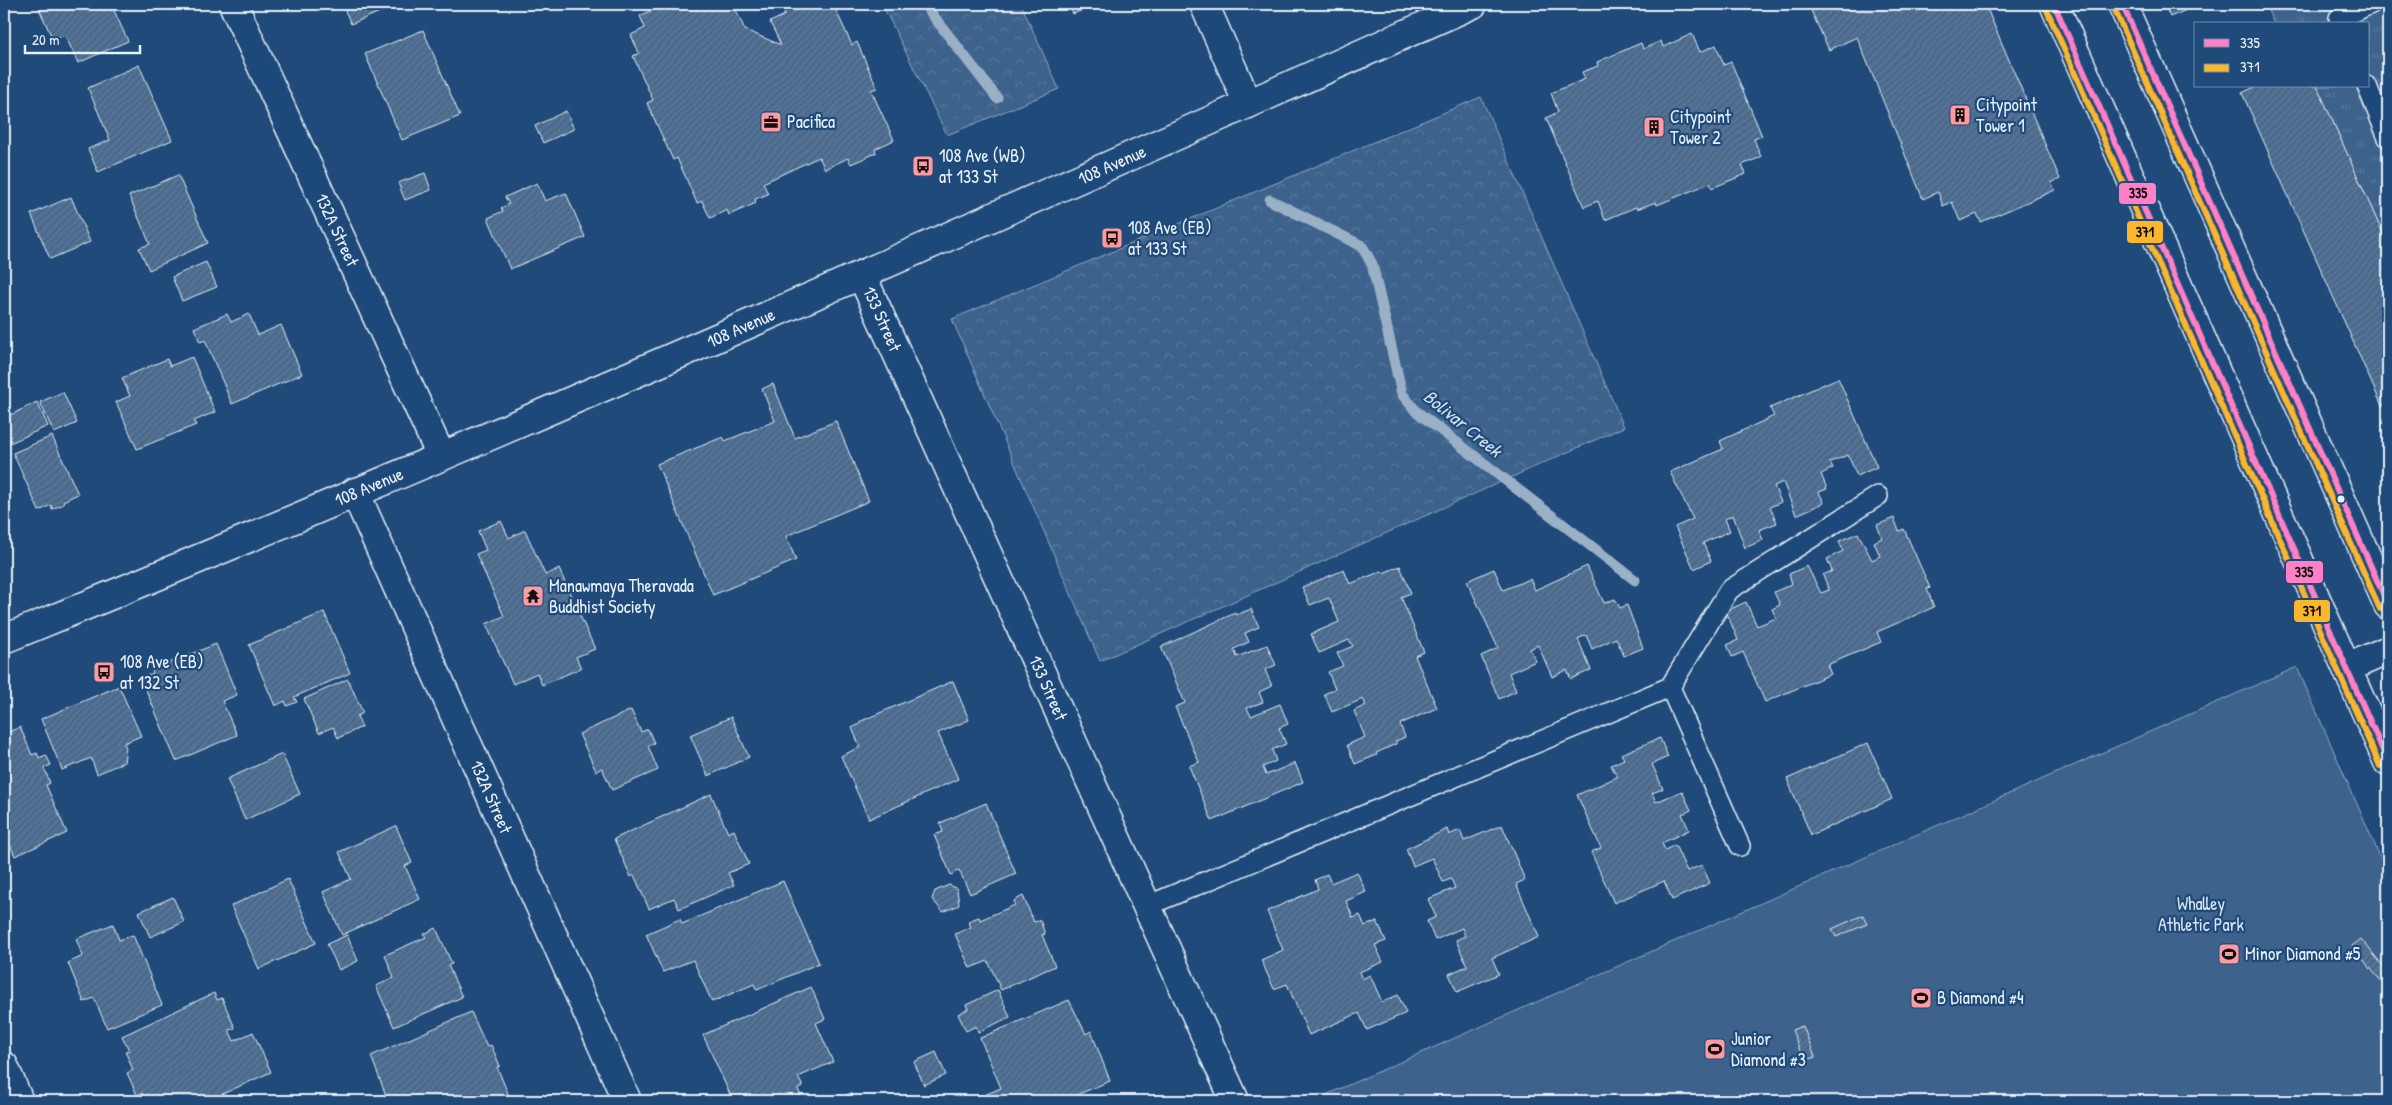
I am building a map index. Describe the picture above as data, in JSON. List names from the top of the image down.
{
  "streets": {
    "main road": ["108 Avenue", "132A Street", "133 Street"]
  },
  "crossings": [
    ["108 Avenue", "132A Street"],
    ["108 Avenue", "133 Street"]
  ],
  "water": ["Bolivar Creek"],
  "parks": ["Whalley Athletic Park"],
  "places": {
    "building": ["Citypoint Tower 1", "Citypoint Tower 2"],
    "office": ["Pacifica"],
    "bus stop": ["108 Ave (WB) at 133 St", "108 Ave (EB) at 133 St", "108 Ave (EB) at 132 St"],
    "temple": ["Manawmaya Theravada Buddhist Society"],
    "sports": ["Minor Diamond #5", "B Diamond #4", "Junior Diamond #3"]
  },
  "lines": ["transit line 335", "transit line 371"],
  "legend": ["335", "371"],
  "scale_bar": "20 m"
}
